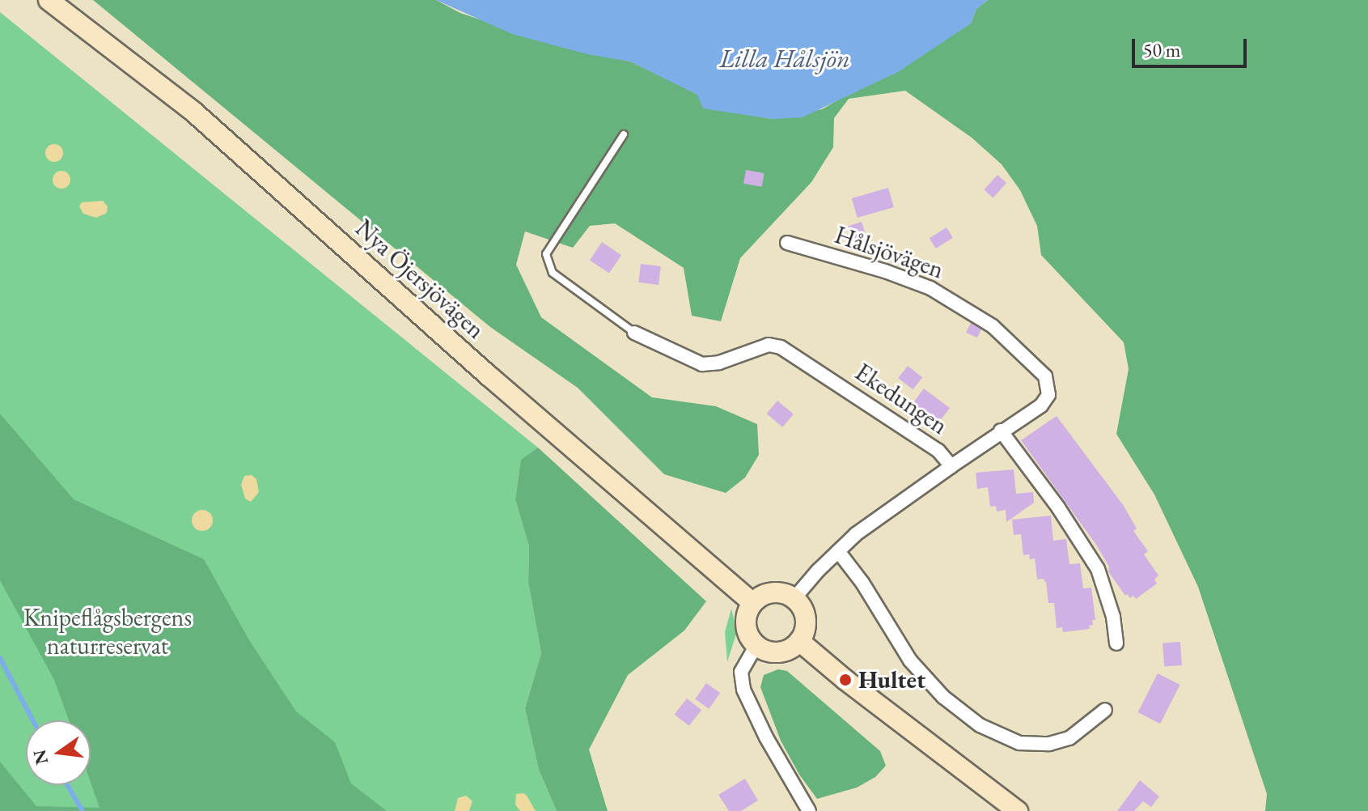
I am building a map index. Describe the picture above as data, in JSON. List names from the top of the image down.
{
  "streets": {
    "street": ["Hålsjövägen", "Nya Öjersjövägen", "Ekedungen"]
  },
  "crossings": [
    ["Nya Öjersjövägen", "Ekedungen"]
  ],
  "water": ["Lilla Hålsjön"],
  "parks": ["Knipeflågsbergens naturreservat"],
  "places": ["Hultet"],
  "scale_bar": "50 m",
  "north": "left"
}
